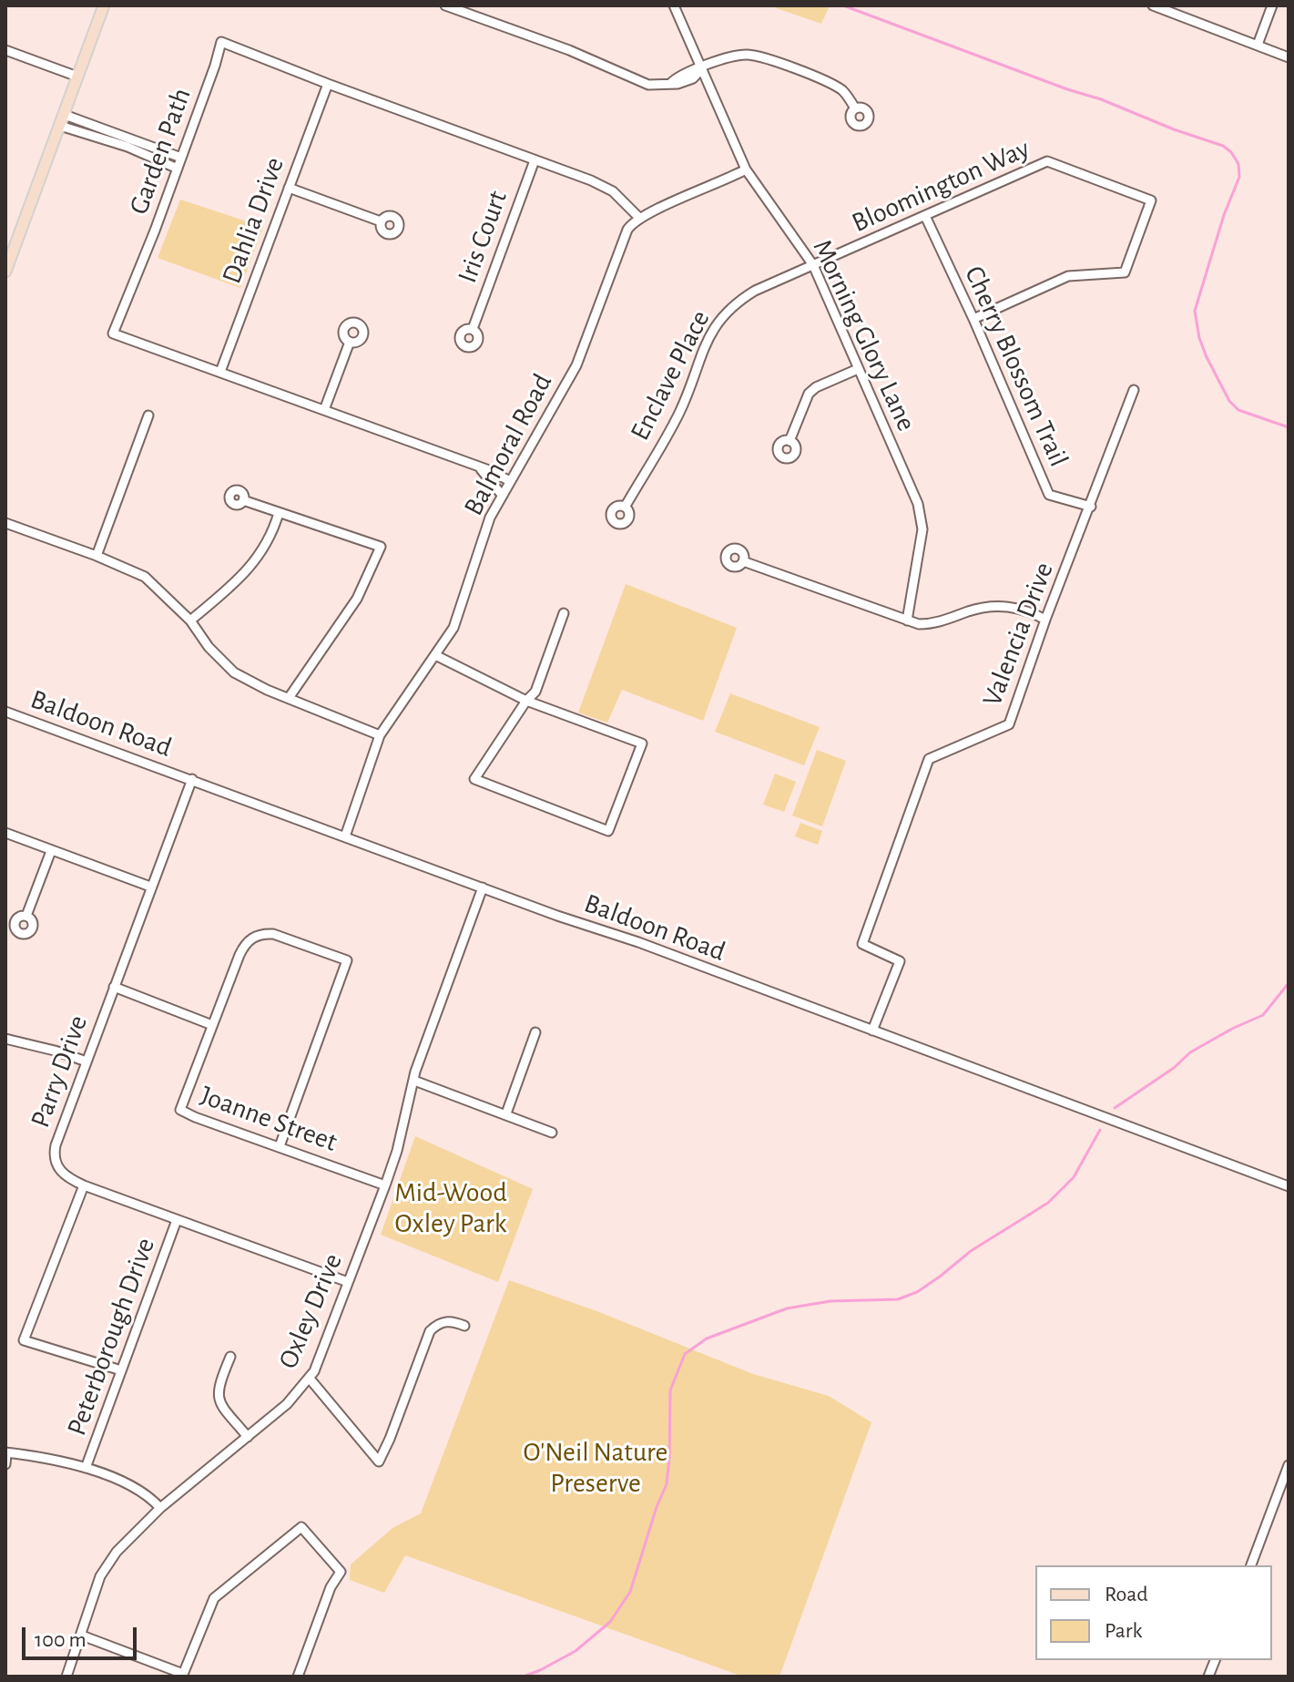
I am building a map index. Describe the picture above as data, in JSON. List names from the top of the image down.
{
  "streets": {
    "street": [
      "Garden Path",
      "Bloomington Way",
      "Dahlia Drive",
      "Iris Court",
      "Morning Glory Lane",
      "Cherry Blossom Trail",
      "Enclave Place",
      "Balmoral Road",
      "Valencia Drive",
      "Baldoon Road",
      "Parry Drive",
      "Joanne Street",
      "Oxley Drive",
      "Peterborough Drive"
    ]
  },
  "crossings": [
    ["Garden Path", "Dahlia Drive"],
    ["Garden Path", "Iris Court"],
    ["Garden Path", "Balmoral Road"],
    ["Bloomington Way", "Morning Glory Lane"],
    ["Bloomington Way", "Cherry Blossom Trail"],
    ["Bloomington Way", "Enclave Place"],
    ["Morning Glory Lane", "Enclave Place"],
    ["Cherry Blossom Trail", "Valencia Drive"],
    ["Balmoral Road", "Baldoon Road"],
    ["Valencia Drive", "Baldoon Road"],
    ["Baldoon Road", "Parry Drive"],
    ["Baldoon Road", "Oxley Drive"],
    ["Parry Drive", "Oxley Drive"],
    ["Parry Drive", "Peterborough Drive"],
    ["Joanne Street", "Oxley Drive"]
  ],
  "parks": ["Mid-Wood Oxley Park", "O'Neil Nature Preserve"],
  "legend": ["Road", "Park"],
  "scale_bar": "100 m"
}
